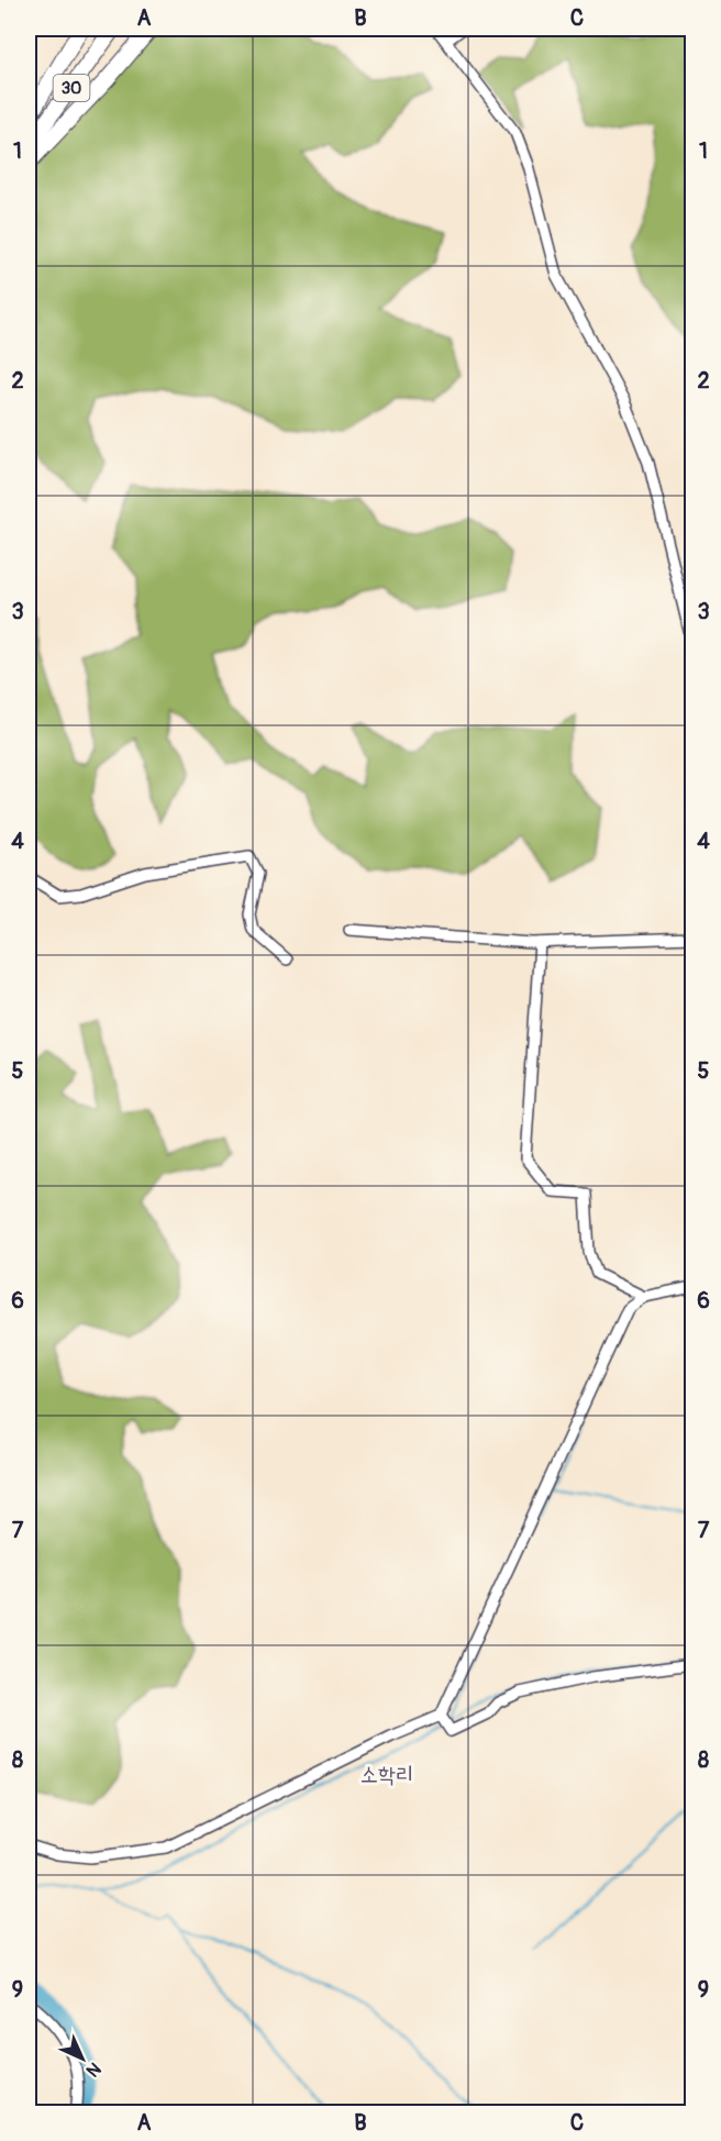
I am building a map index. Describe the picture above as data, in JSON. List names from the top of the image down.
{
  "streets": {
    "highway": ["30"]
  },
  "districts": ["소학리"],
  "north": "bottom right",
  "grid": {
    "columns": ["A", "B", "C"],
    "rows": [
      "1",
      "2",
      "3",
      "4",
      "5",
      "6",
      "7",
      "8",
      "9"
    ]
  }
}
